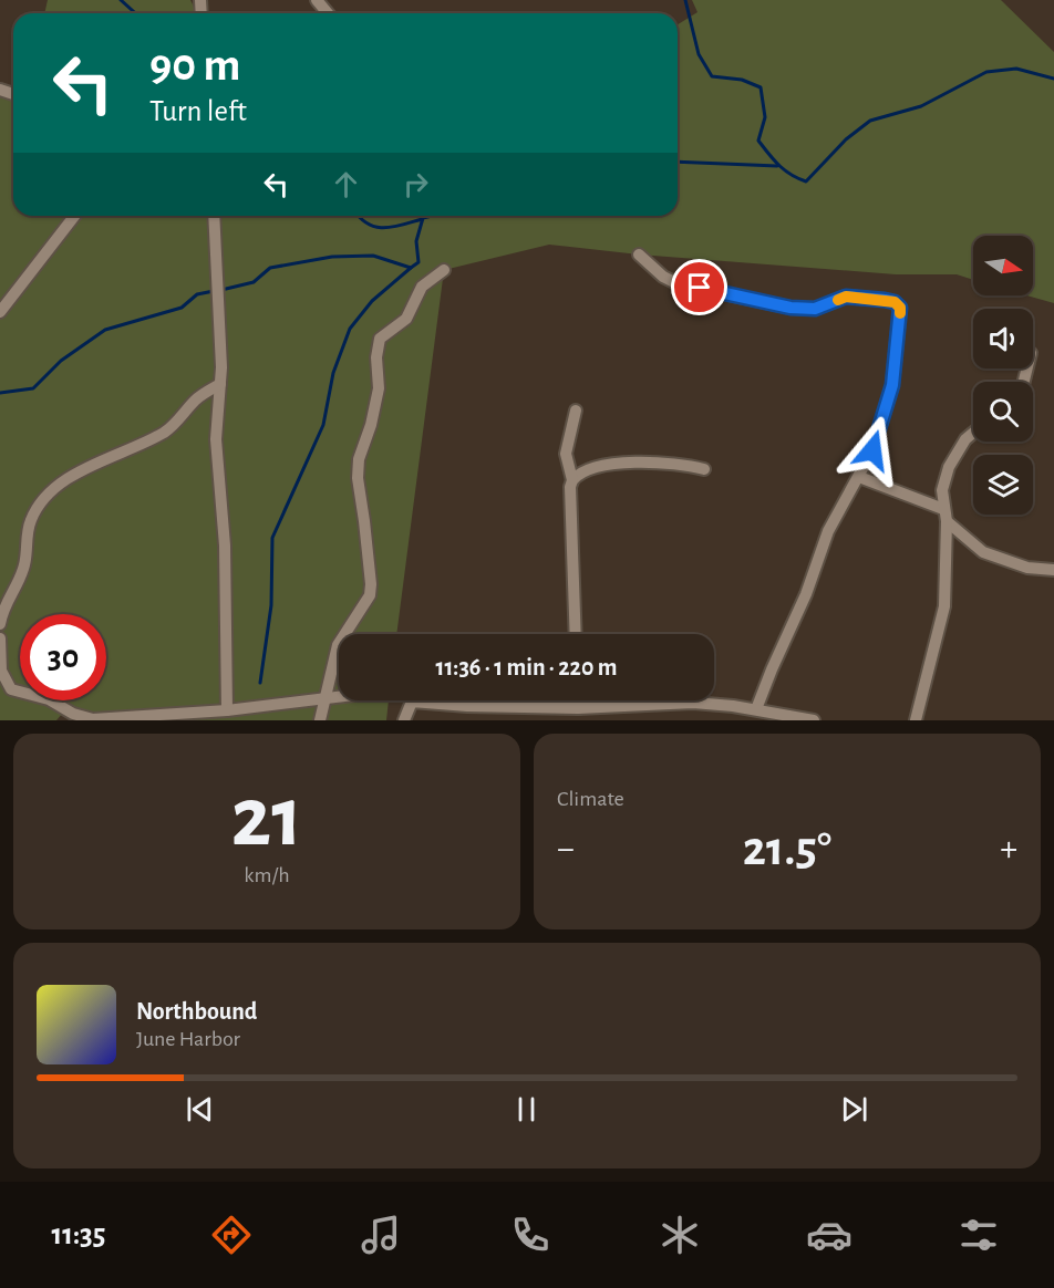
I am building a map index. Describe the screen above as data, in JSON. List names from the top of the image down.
{
  "north": "right",
  "page": {
    "turn": ["90 m", "Turn left"],
    "limit": "30",
    "trip": "11:36 · 1 min · 220 m",
    "tile": [
      ["21", "km/h"],
      "Climate"
    ],
    "heat": ["−", "21.5°", "+"],
    "song": ["Northbound", "June Harbor"],
    "tabs": "11:35"
  }
}
